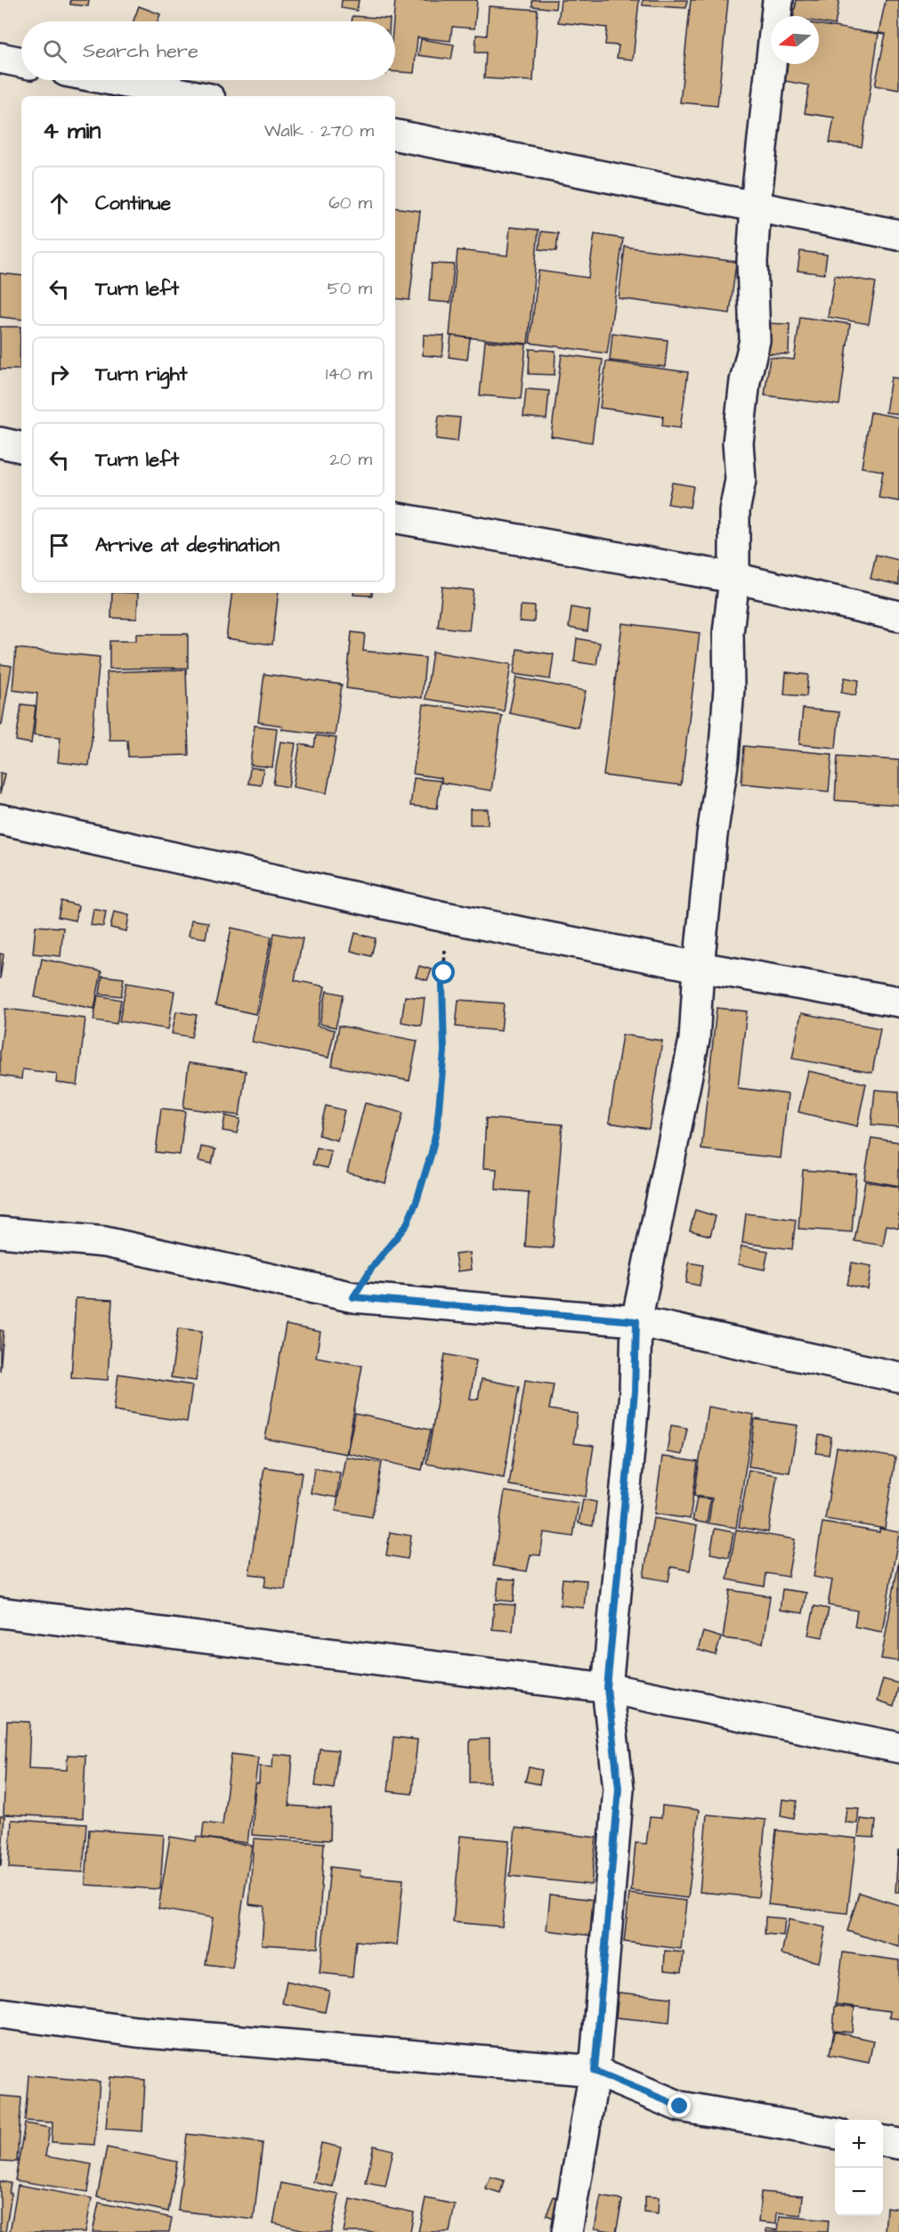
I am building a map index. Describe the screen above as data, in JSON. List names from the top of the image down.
{
  "north": "left",
  "page": {
    "search": "Search here",
    "heading": ["4 min", "Walk · 270 m"],
    "list": [
      ["Continue", "60 m"],
      ["Turn left", "50 m"],
      ["Turn right", "140 m"],
      ["Turn left", "20 m"],
      "Arrive at destination"
    ],
    "map_buttons": ["+", "−"]
  }
}
